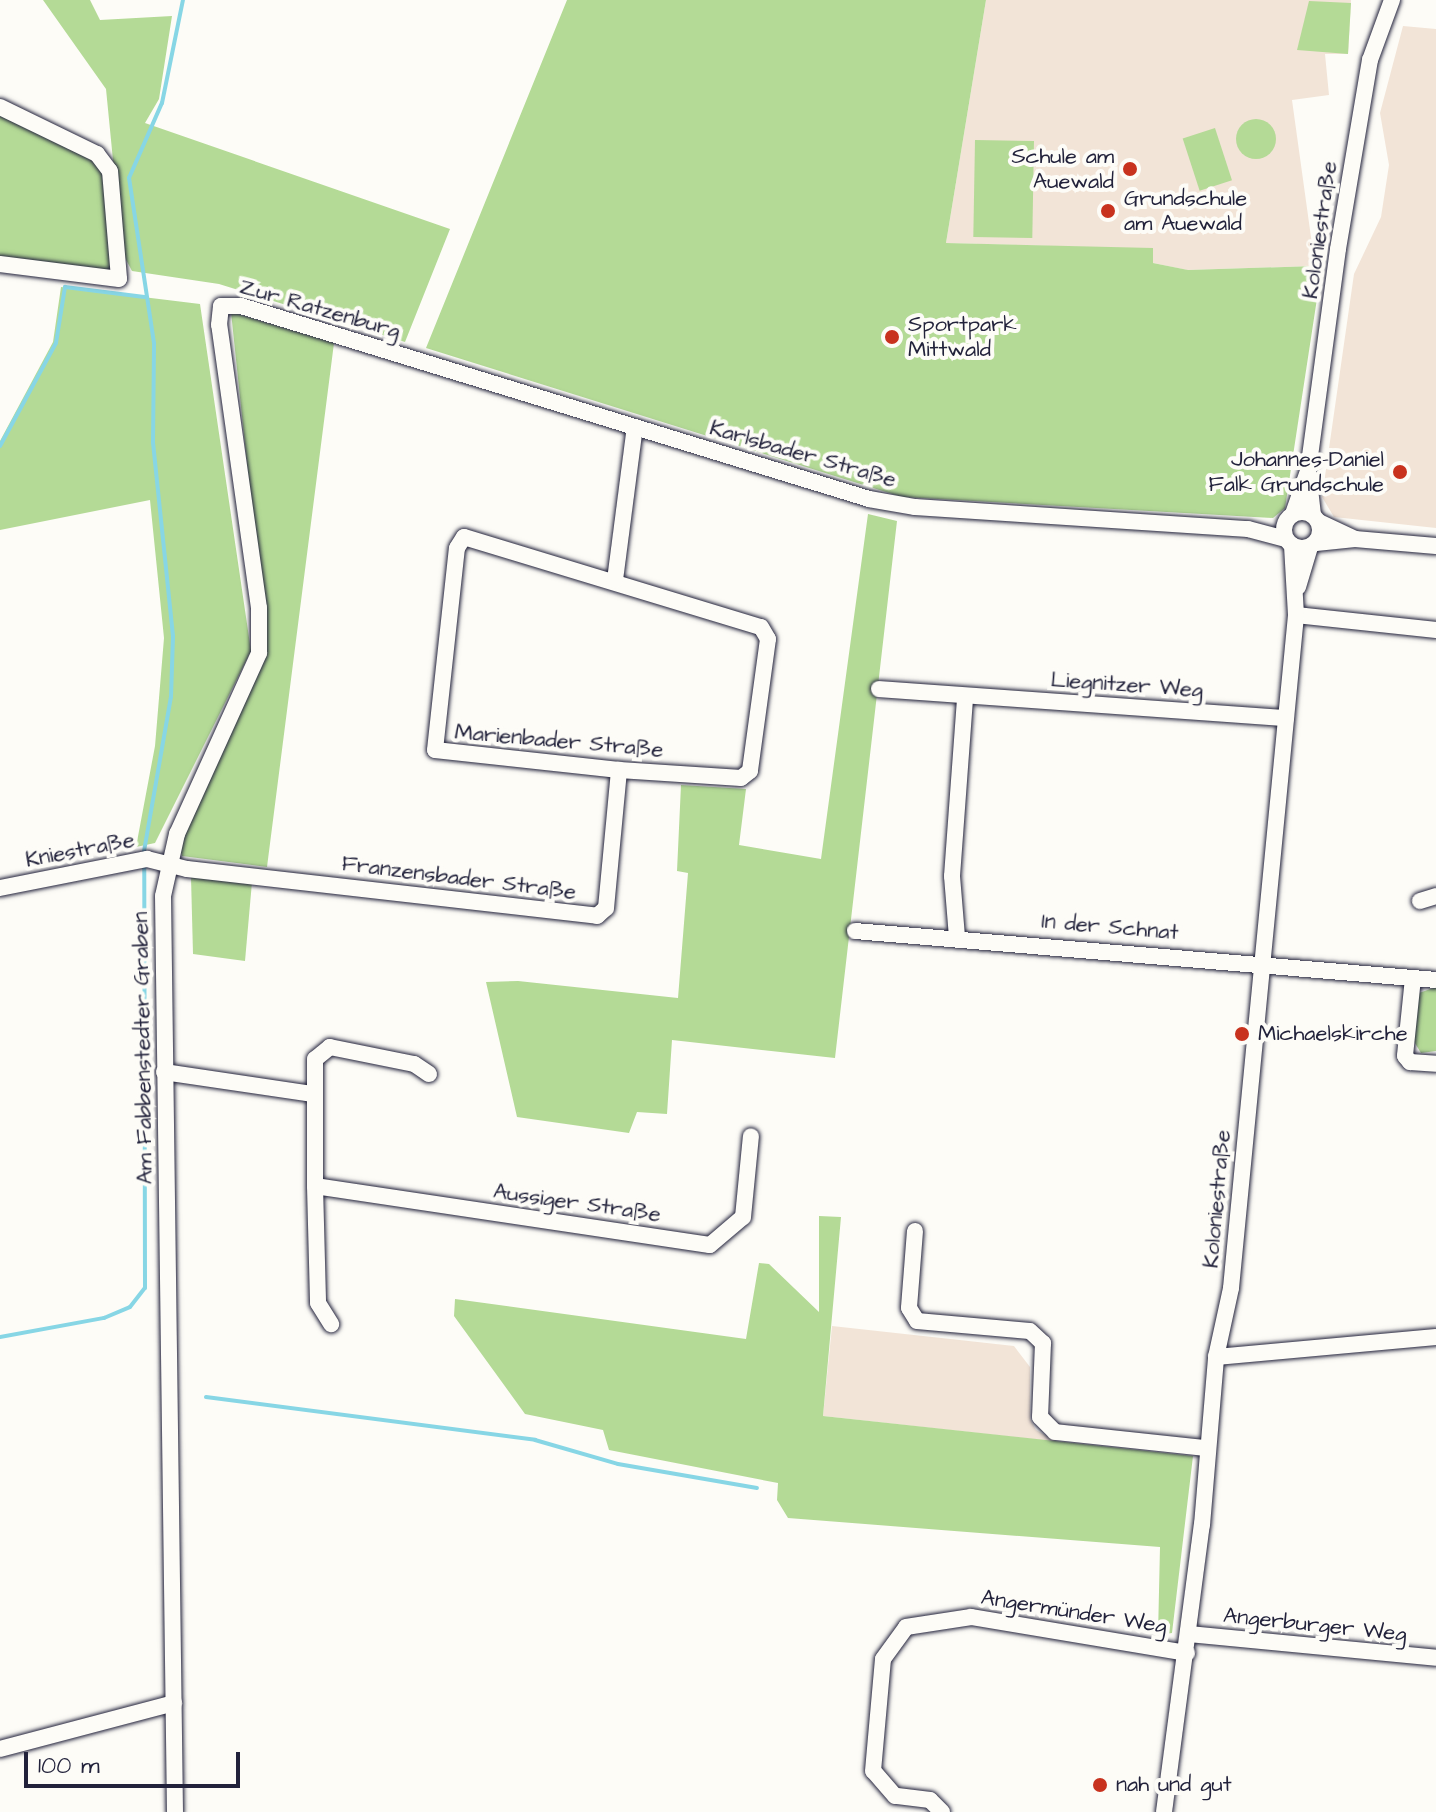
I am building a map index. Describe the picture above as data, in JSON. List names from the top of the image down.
{
  "streets": {
    "street": [
      "Koloniestraße",
      "Zur Ratzenburg",
      "Karlsbader Straße",
      "Liegnitzer Weg",
      "Marienbader Straße",
      "Kniestraße",
      "Franzensbader Straße",
      "In der Schnat",
      "Am Fabbenstedter Graben",
      "Aussiger Straße",
      "Angermünder Weg",
      "Angerburger Weg"
    ]
  },
  "crossings": [
    ["Koloniestraße", "Karlsbader Straße"],
    ["Koloniestraße", "Liegnitzer Weg"],
    ["Koloniestraße", "In der Schnat"],
    ["Koloniestraße", "Angermünder Weg"],
    ["Koloniestraße", "Angerburger Weg"],
    ["Zur Ratzenburg", "Karlsbader Straße"],
    ["Zur Ratzenburg", "Am Fabbenstedter Graben"],
    ["Marienbader Straße", "Franzensbader Straße"],
    ["Kniestraße", "Franzensbader Straße"],
    ["Kniestraße", "Am Fabbenstedter Graben"],
    ["Franzensbader Straße", "Am Fabbenstedter Graben"]
  ],
  "places": [
    "Schule am Auewald",
    "Grundschule am Auewald",
    "Sportpark Mittwald",
    "Johannes-Daniel Falk Grundschule",
    "Michaelskirche",
    "nah und gut"
  ],
  "scale_bar": "100 m"
}
